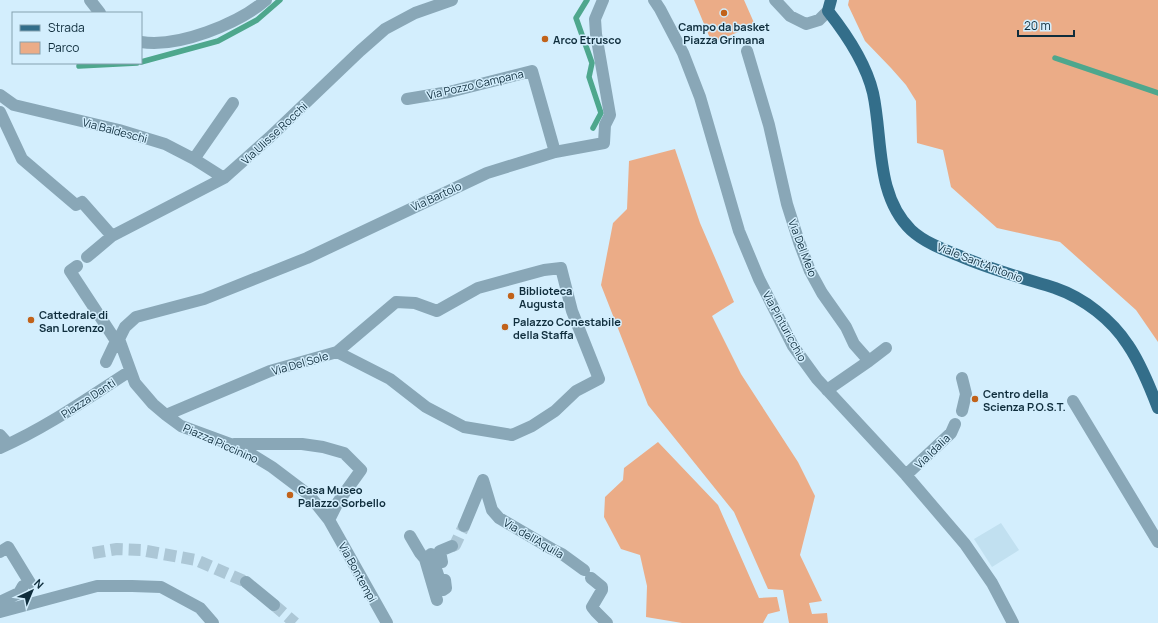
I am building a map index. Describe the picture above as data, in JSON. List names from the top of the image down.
{
  "streets": {
    "main road": ["Viale Sant'Antonio"],
    "street": [
      "Via Pozzo Campana",
      "Via Baldeschi",
      "Via Ulisse Rocchi",
      "Via Bartolo",
      "Via Del Melo",
      "Via Pinturicchio",
      "Via Del Sole",
      "Piazza Danti",
      "Piazza Piccinino",
      "Via Idalia",
      "Via dell'Aquila",
      "Via Bontempi"
    ]
  },
  "crossings": [
    ["Via Pozzo Campana", "Via Bartolo"],
    ["Via Baldeschi", "Via Ulisse Rocchi"],
    ["Via Bartolo", "Piazza Danti"],
    ["Via Pinturicchio", "Via Idalia"],
    ["Via Del Sole", "Piazza Piccinino"],
    ["Piazza Piccinino", "Via Bontempi"]
  ],
  "places": [
    "Campo da basket Piazza Grimana",
    "Arco Etrusco",
    "Biblioteca Augusta",
    "Cattedrale di San Lorenzo",
    "Palazzo Conestabile della Staffa",
    "Centro della Scienza P.O.S.T.",
    "Casa Museo Palazzo Sorbello"
  ],
  "legend": ["Strada", "Parco"],
  "scale_bar": "20 m",
  "north": "top right"
}
